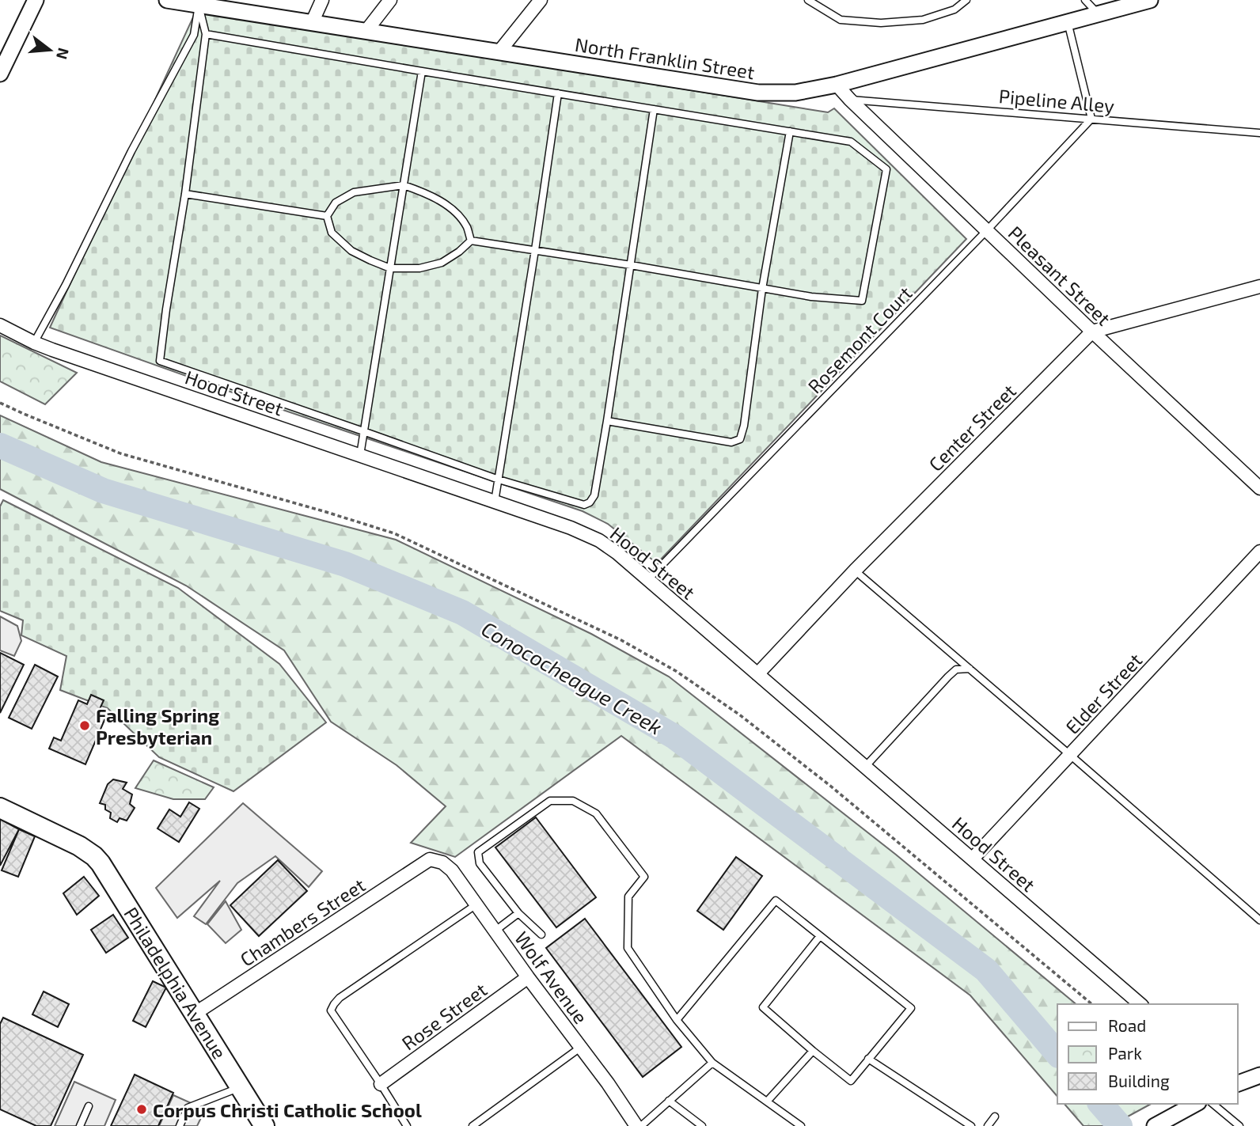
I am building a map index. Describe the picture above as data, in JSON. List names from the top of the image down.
{
  "streets": {
    "main road": ["Philadelphia Avenue"],
    "street": [
      "North Franklin Street",
      "Pleasant Street",
      "Hood Street",
      "Center Street",
      "Elder Street",
      "Chambers Street",
      "Wolf Avenue",
      "Rose Street"
    ],
    "lane": ["Pipeline Alley", "Rosemont Court"]
  },
  "crossings": [
    ["North Franklin Street", "Pleasant Street"],
    ["Pipeline Alley", "Pleasant Street"],
    ["Pipeline Alley", "Rosemont Court"],
    ["Pleasant Street", "Rosemont Court"],
    ["Pleasant Street", "Center Street"],
    ["Rosemont Court", "Hood Street"],
    ["Hood Street", "Center Street"],
    ["Hood Street", "Elder Street"],
    ["Chambers Street", "Wolf Avenue"],
    ["Chambers Street", "Philadelphia Avenue"],
    ["Wolf Avenue", "Rose Street"]
  ],
  "water": ["Conococheague Creek"],
  "places": ["Falling Spring Presbyterian", "Corpus Christi Catholic School"],
  "legend": ["Road", "Park", "Building"],
  "north": "right"
}
